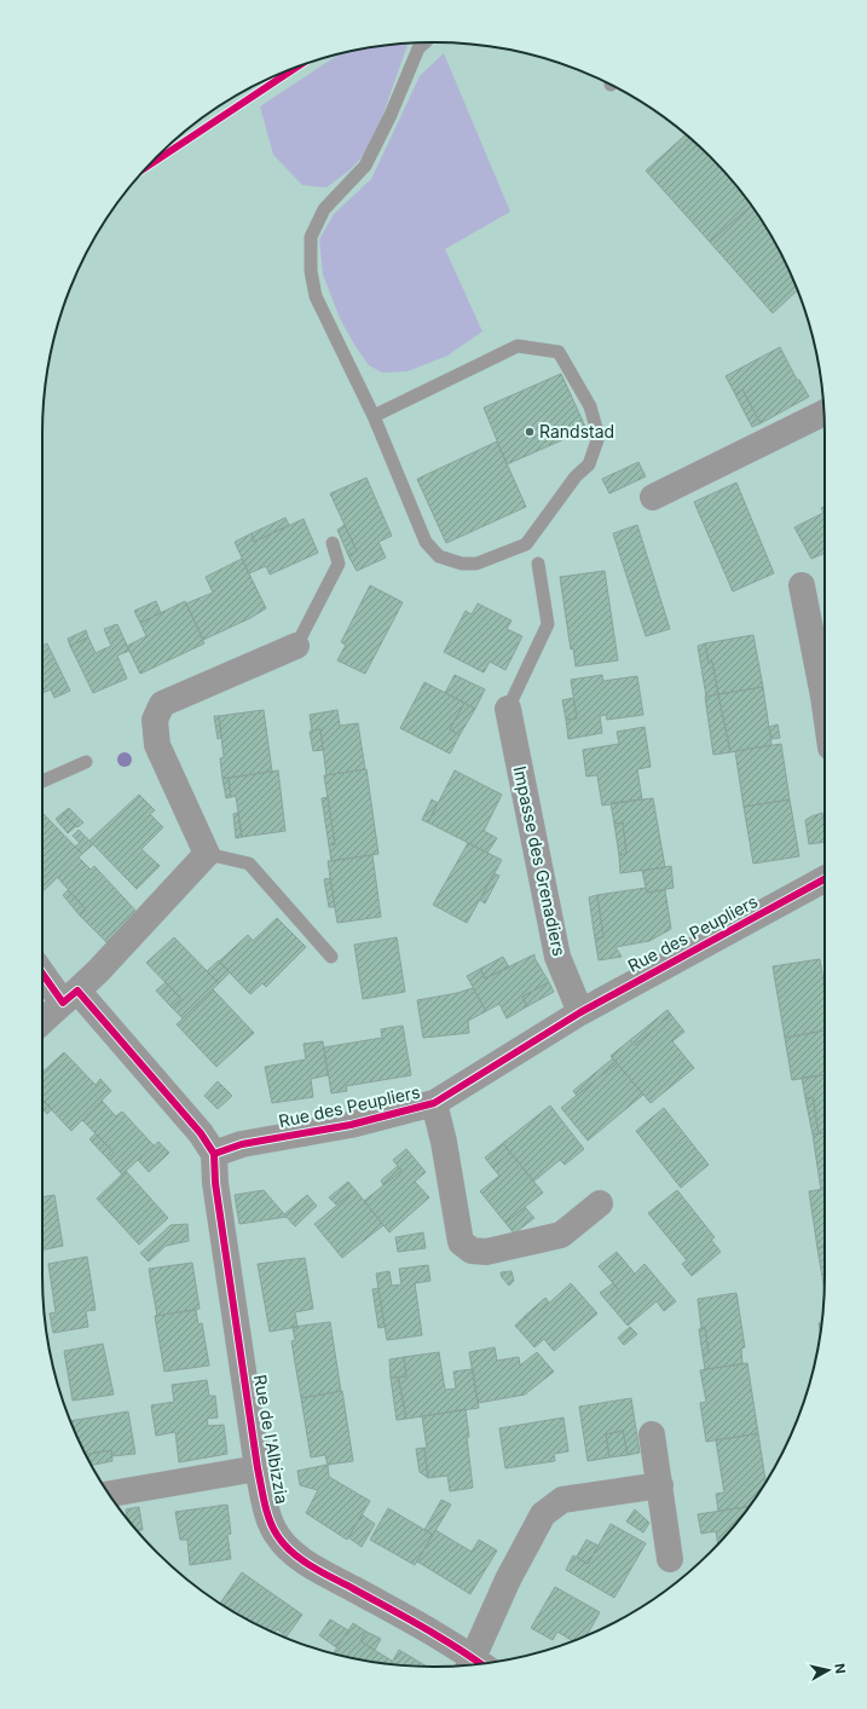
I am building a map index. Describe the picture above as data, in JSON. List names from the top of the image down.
{
  "streets": {
    "street": ["Impasse des Grenadiers", "Rue des Peupliers", "Rue de l'Albizzia"]
  },
  "crossings": [
    ["Impasse des Grenadiers", "Rue des Peupliers"],
    ["Rue des Peupliers", "Rue de l'Albizzia"]
  ],
  "places": ["Randstad"],
  "north": "right"
}
